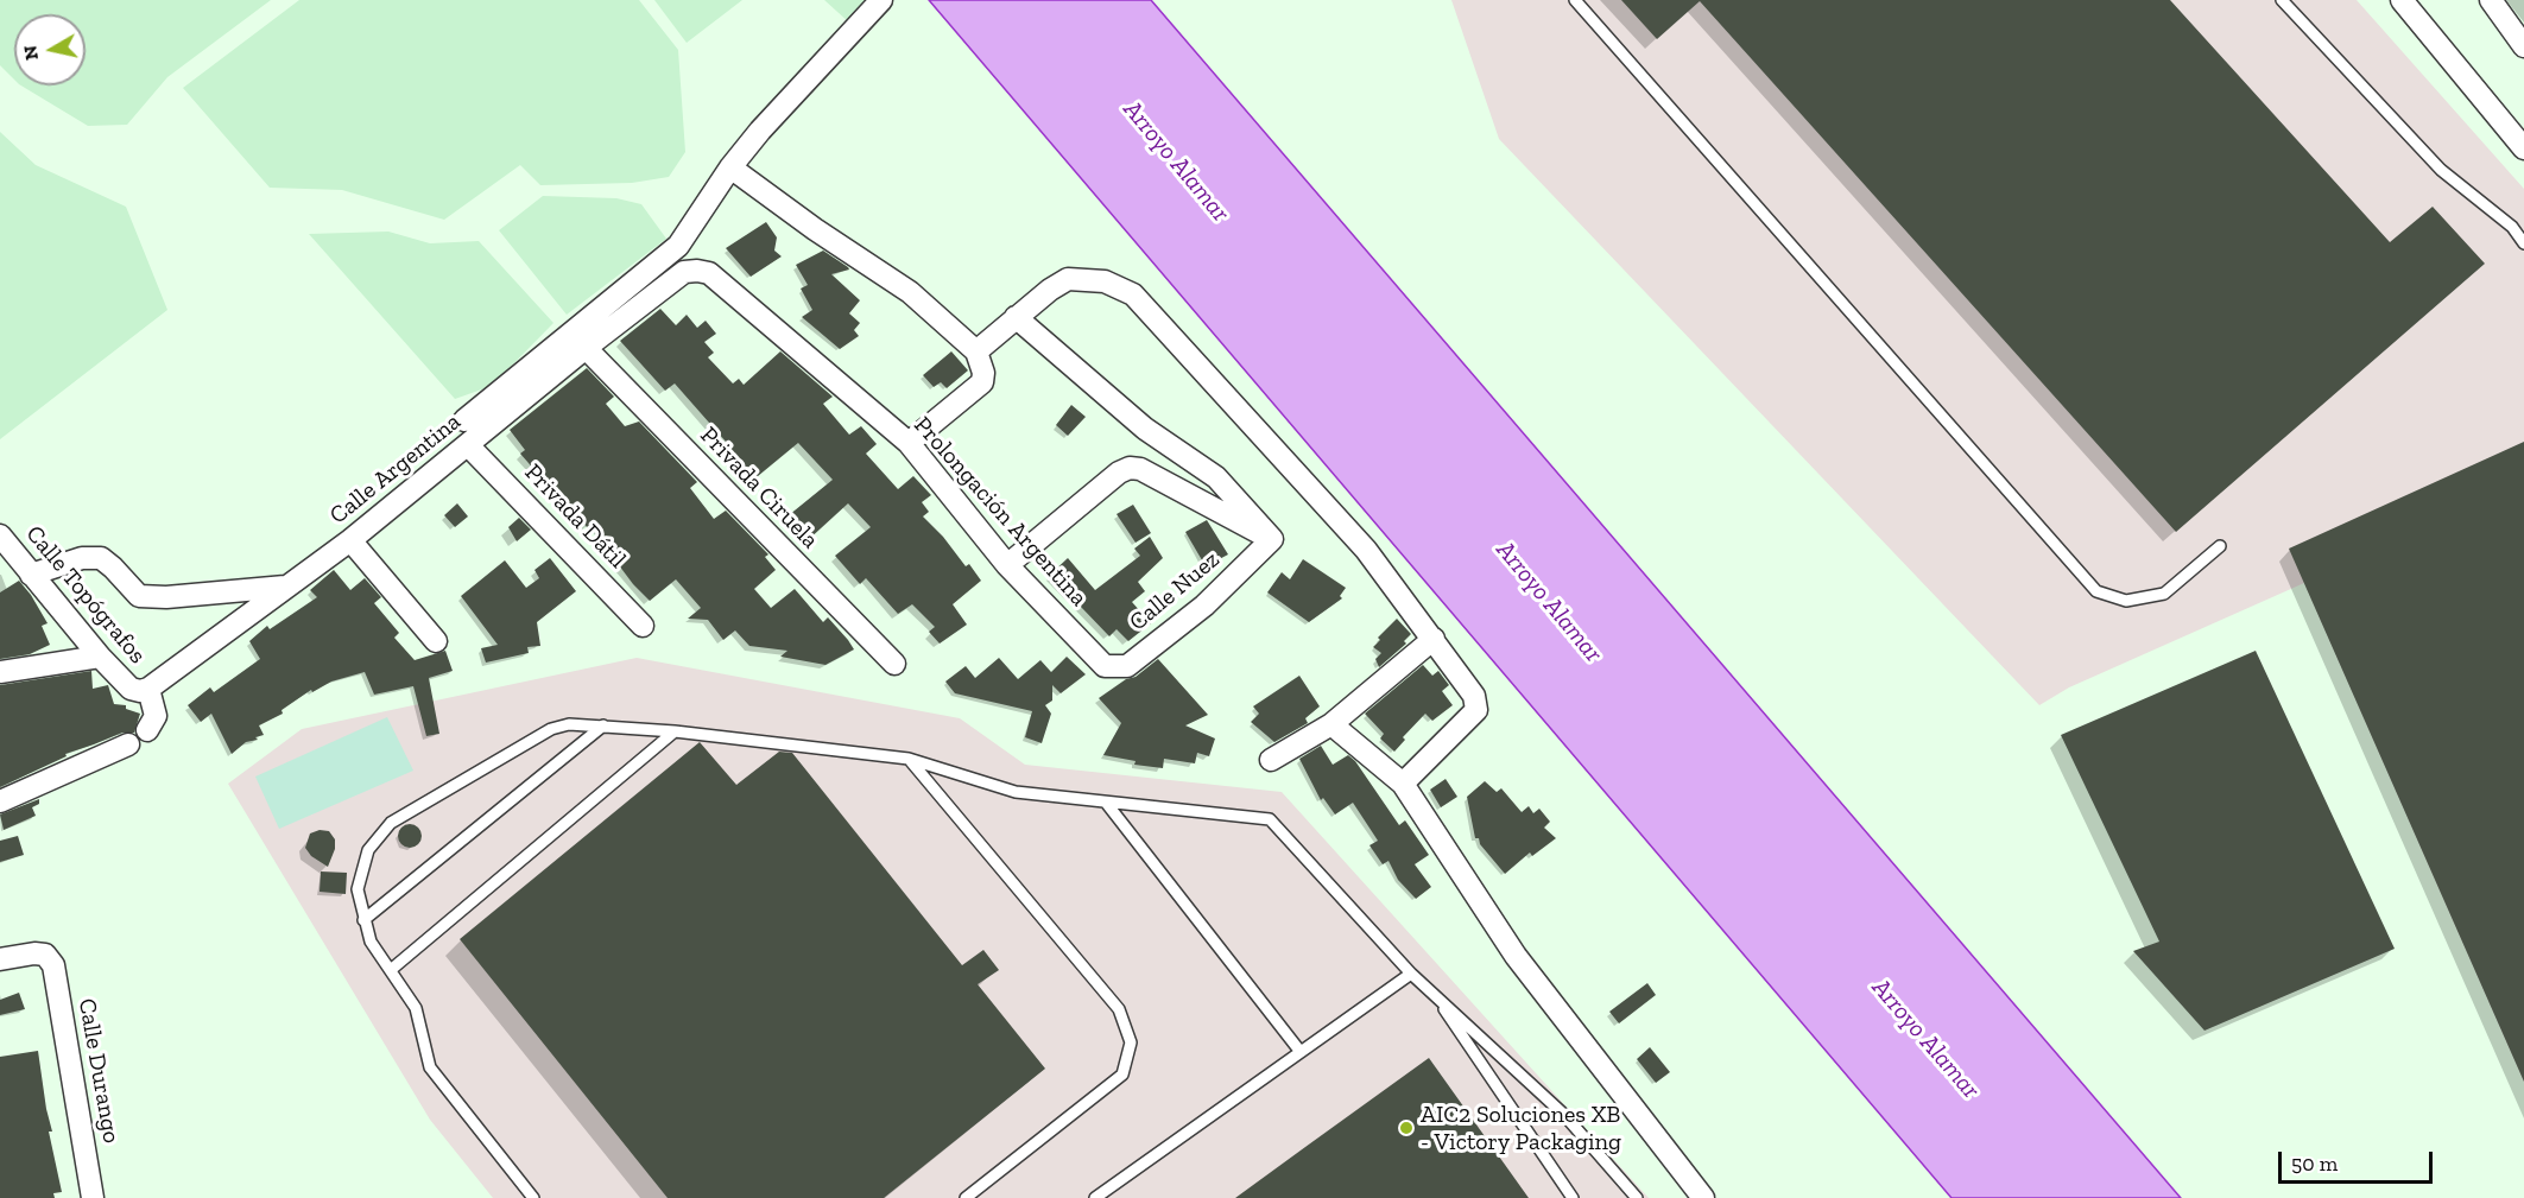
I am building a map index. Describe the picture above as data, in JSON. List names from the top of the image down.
{
  "streets": {
    "street": [
      "Calle Argentina",
      "Privada Ciruela",
      "Prolongación Argentina",
      "Privada Dátil",
      "Calle Nuez",
      "Calle Topógrafos",
      "Calle Durango"
    ]
  },
  "crossings": [
    ["Calle Argentina", "Privada Ciruela"],
    ["Calle Argentina", "Prolongación Argentina"],
    ["Calle Argentina", "Privada Dátil"],
    ["Calle Argentina", "Calle Topógrafos"],
    ["Prolongación Argentina", "Calle Nuez"]
  ],
  "water": ["Arroyo Alamar"],
  "places": ["AIC2 Soluciones XB - Victory Packaging"],
  "scale_bar": "50 m",
  "north": "left"
}
